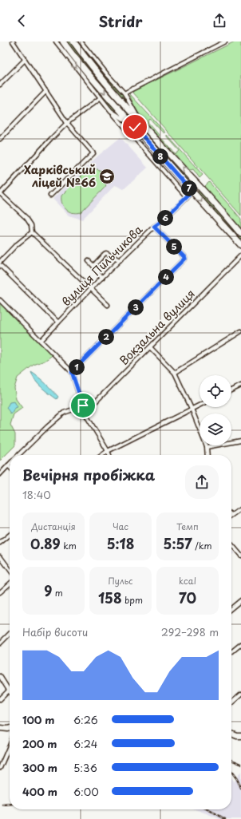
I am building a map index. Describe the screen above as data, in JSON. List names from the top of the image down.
{
  "streets": {
    "street": ["вулиця Пильчикова", "Вокзальна вулиця"]
  },
  "places": {
    "school or university": ["Харківський ліцей №66"]
  },
  "page": {
    "header": "Stridr",
    "pins": [
      "8",
      "7",
      "6",
      "5",
      "4",
      "3",
      "2",
      "1"
    ],
    "heading": ["Вечірня пробіжка", "18:40"],
    "stats": [
      ["Дистанція", "0.89 km"],
      ["Час", "5:18"],
      ["Темп", "5:57 /km"],
      ["9 m"],
      ["Пульс", "158 bpm"],
      ["kcal", "70"]
    ],
    "chart": ["Набір висоти", "292–298 m"],
    "list": [
      {
        "name": "100 m",
        "note": "6:26"
      },
      {
        "name": "200 m",
        "note": "6:24"
      },
      {
        "name": "300 m",
        "note": "5:36"
      },
      {
        "name": "400 m",
        "note": "6:00"
      }
    ]
  }
}
